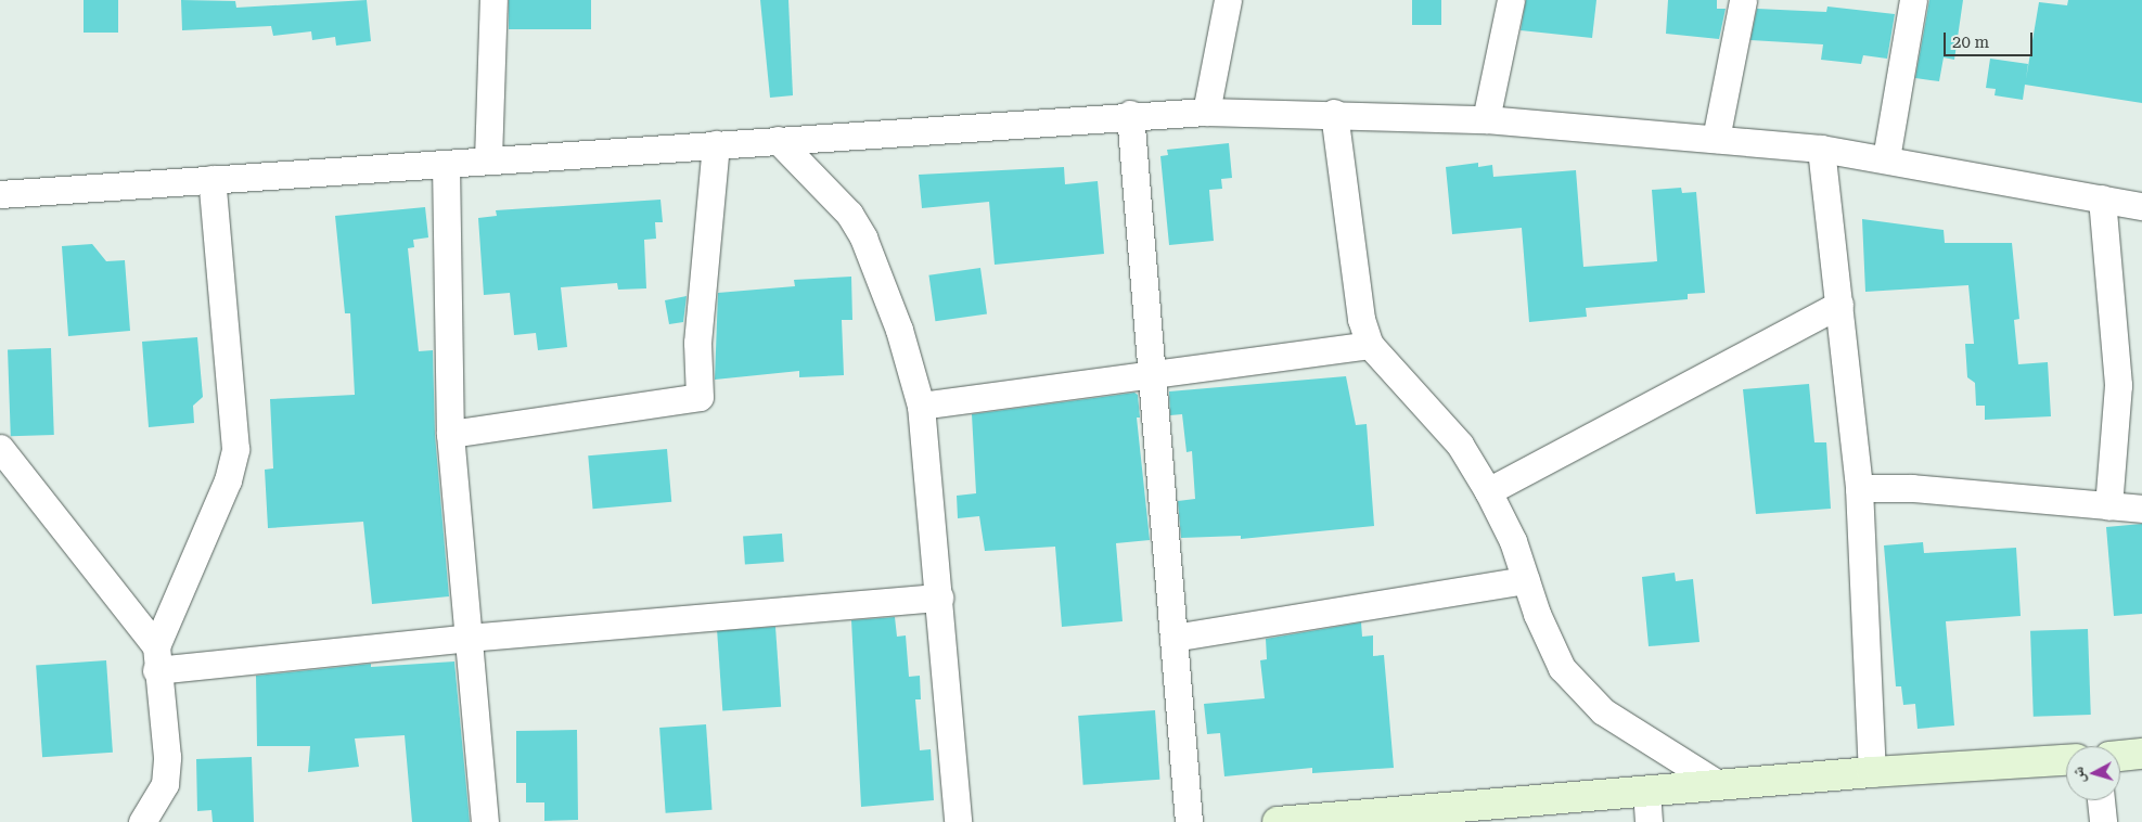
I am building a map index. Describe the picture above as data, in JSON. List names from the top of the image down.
{
  "scale_bar": "20 m",
  "north": "left"
}
